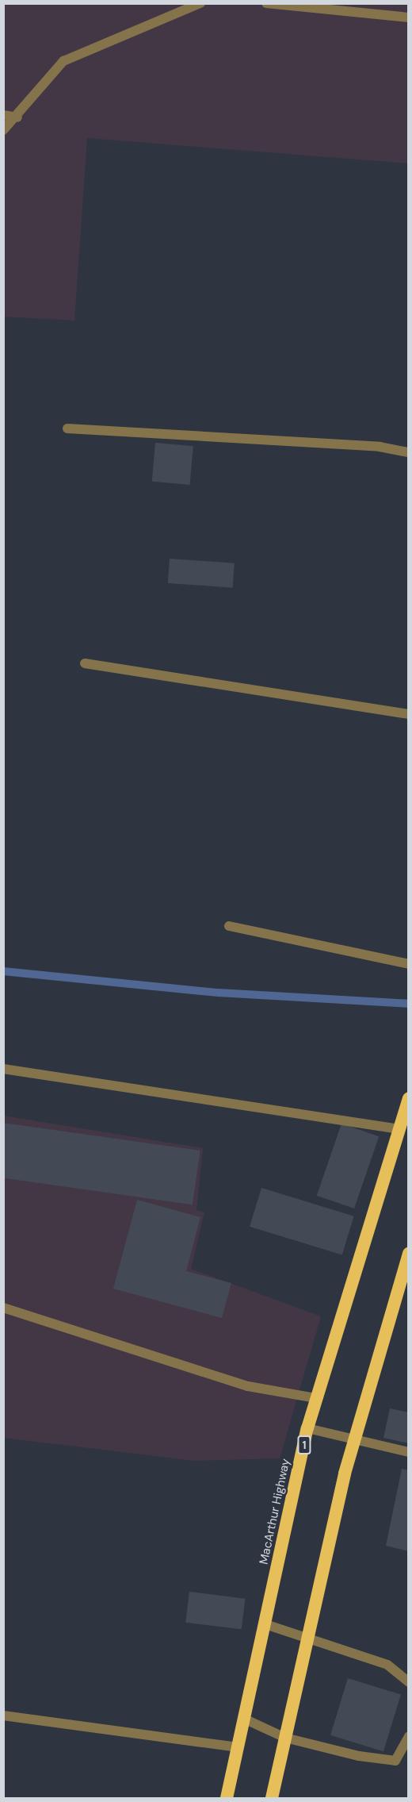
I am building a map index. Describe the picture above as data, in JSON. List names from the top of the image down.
{
  "streets": {
    "highway": ["1", "MacArthur Highway"]
  }
}
